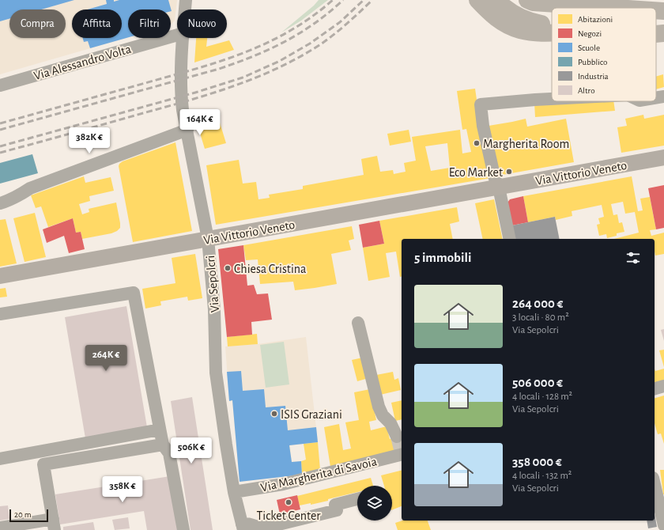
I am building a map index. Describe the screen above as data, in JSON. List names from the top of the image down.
{
  "streets": {
    "main road": ["Via Vittorio Veneto"],
    "street": ["Via Alessandro Volta", "Via Sepolcri", "Via Margherita di Savoia"]
  },
  "crossings": [
    ["Via Vittorio Veneto", "Via Sepolcri"],
    ["Via Sepolcri", "Via Margherita di Savoia"]
  ],
  "places": [
    "Margherita Room",
    "Eco Market",
    "Chiesa Cristina",
    "ISIS Graziani",
    "Ticket Center"
  ],
  "legend": [
    "Abitazioni",
    "Negozi",
    "Scuole",
    "Pubblico",
    "Industria",
    "Altro"
  ],
  "scale_bar": "20 m",
  "page": {
    "chip": [
      "Compra",
      "Affitta",
      "Filtri",
      "Nuovo"
    ],
    "price": [
      "164K €",
      "382K €",
      "264K €",
      "506K €",
      "358K €"
    ],
    "heading": "5 immobili",
    "list": [
      {
        "name": "264 000 €",
        "note": "3 locali · 80 m² · Via Sepolcri"
      },
      {
        "name": "506 000 €",
        "note": "4 locali · 128 m² · Via Sepolcri"
      },
      {
        "name": "358 000 €",
        "note": "4 locali · 132 m² · Via Sepolcri"
      }
    ],
    "scale": "20 m"
  }
}
